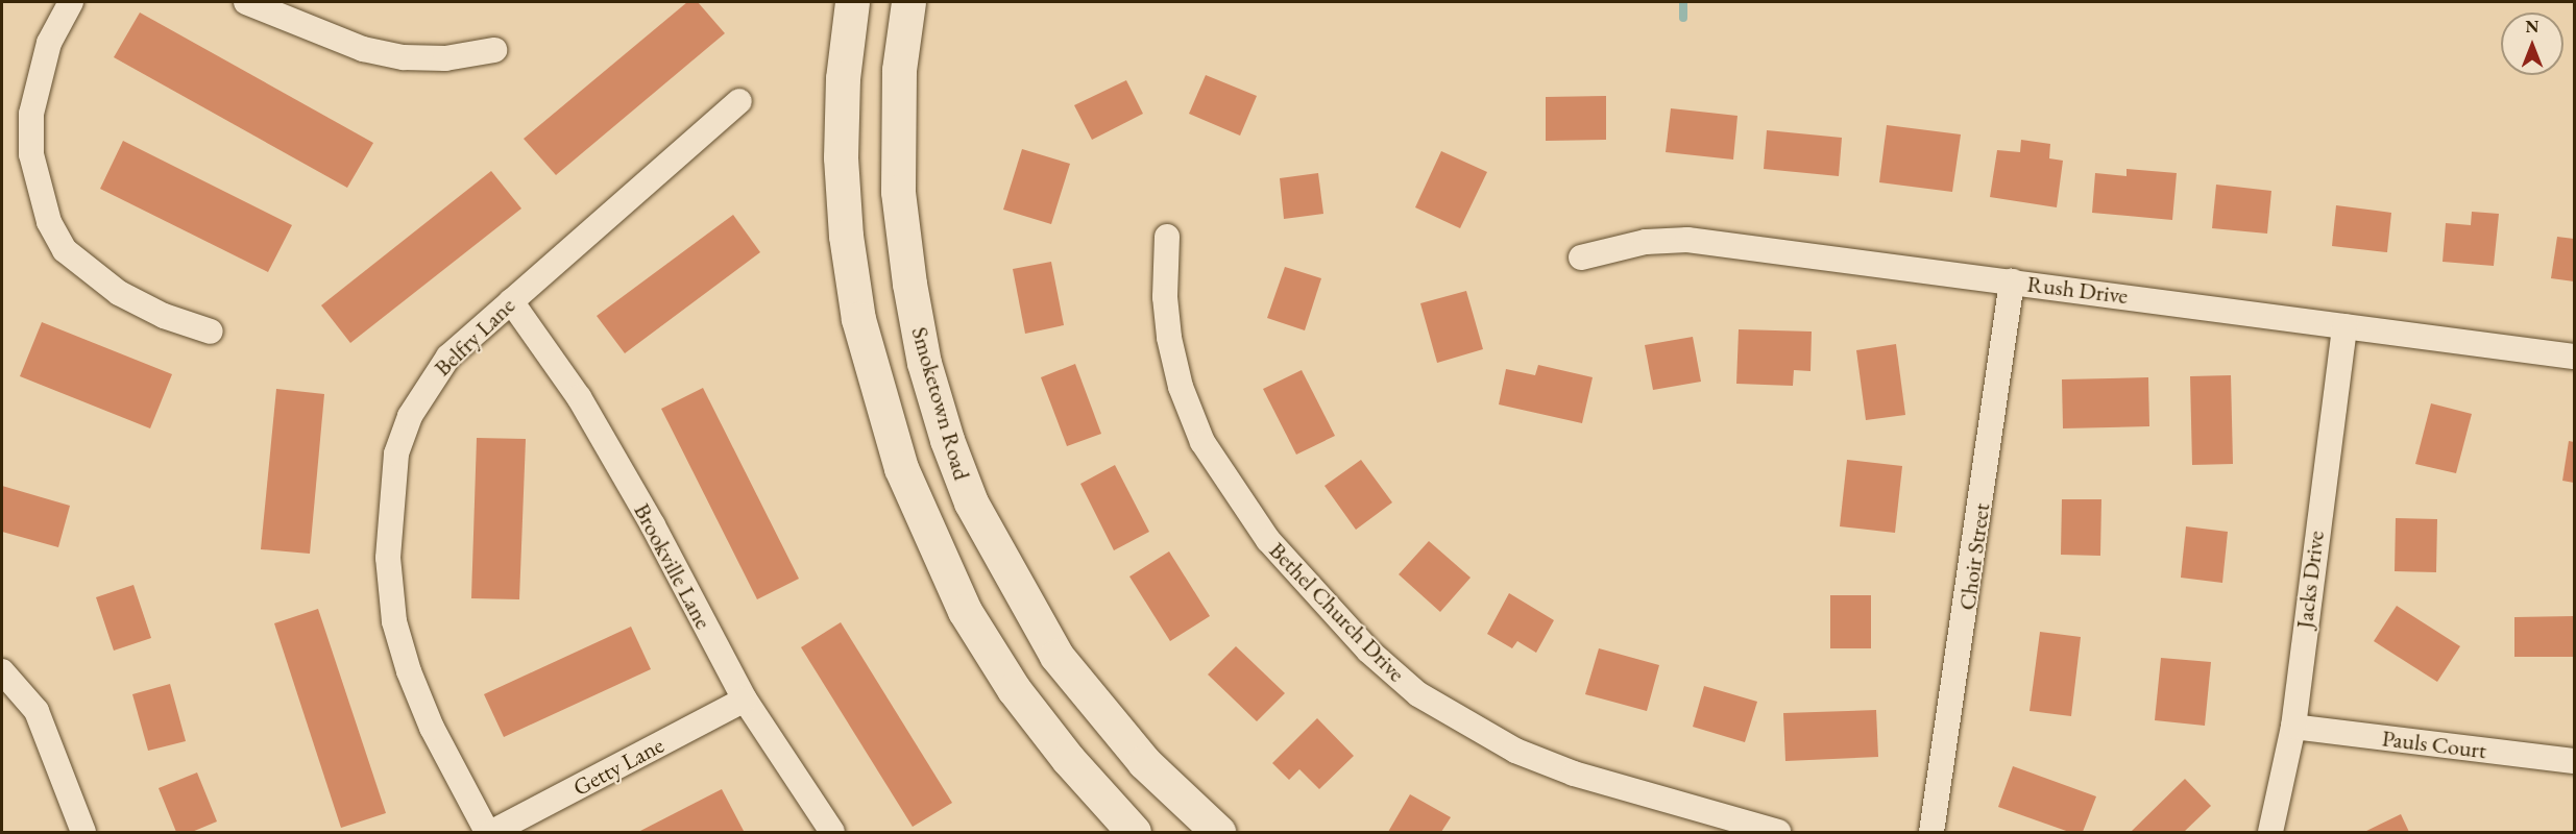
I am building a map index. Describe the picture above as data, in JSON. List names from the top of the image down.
{
  "streets": {
    "main road": ["Smoketown Road"],
    "street": [
      "Rush Drive",
      "Belfry Lane",
      "Choir Street",
      "Brookville Lane",
      "Jacks Drive",
      "Bethel Church Drive",
      "Pauls Court",
      "Getty Lane"
    ]
  },
  "crossings": [
    ["Rush Drive", "Choir Street"],
    ["Rush Drive", "Jacks Drive"],
    ["Belfry Lane", "Brookville Lane"],
    ["Brookville Lane", "Getty Lane"],
    ["Jacks Drive", "Pauls Court"]
  ],
  "north": "top"
}
